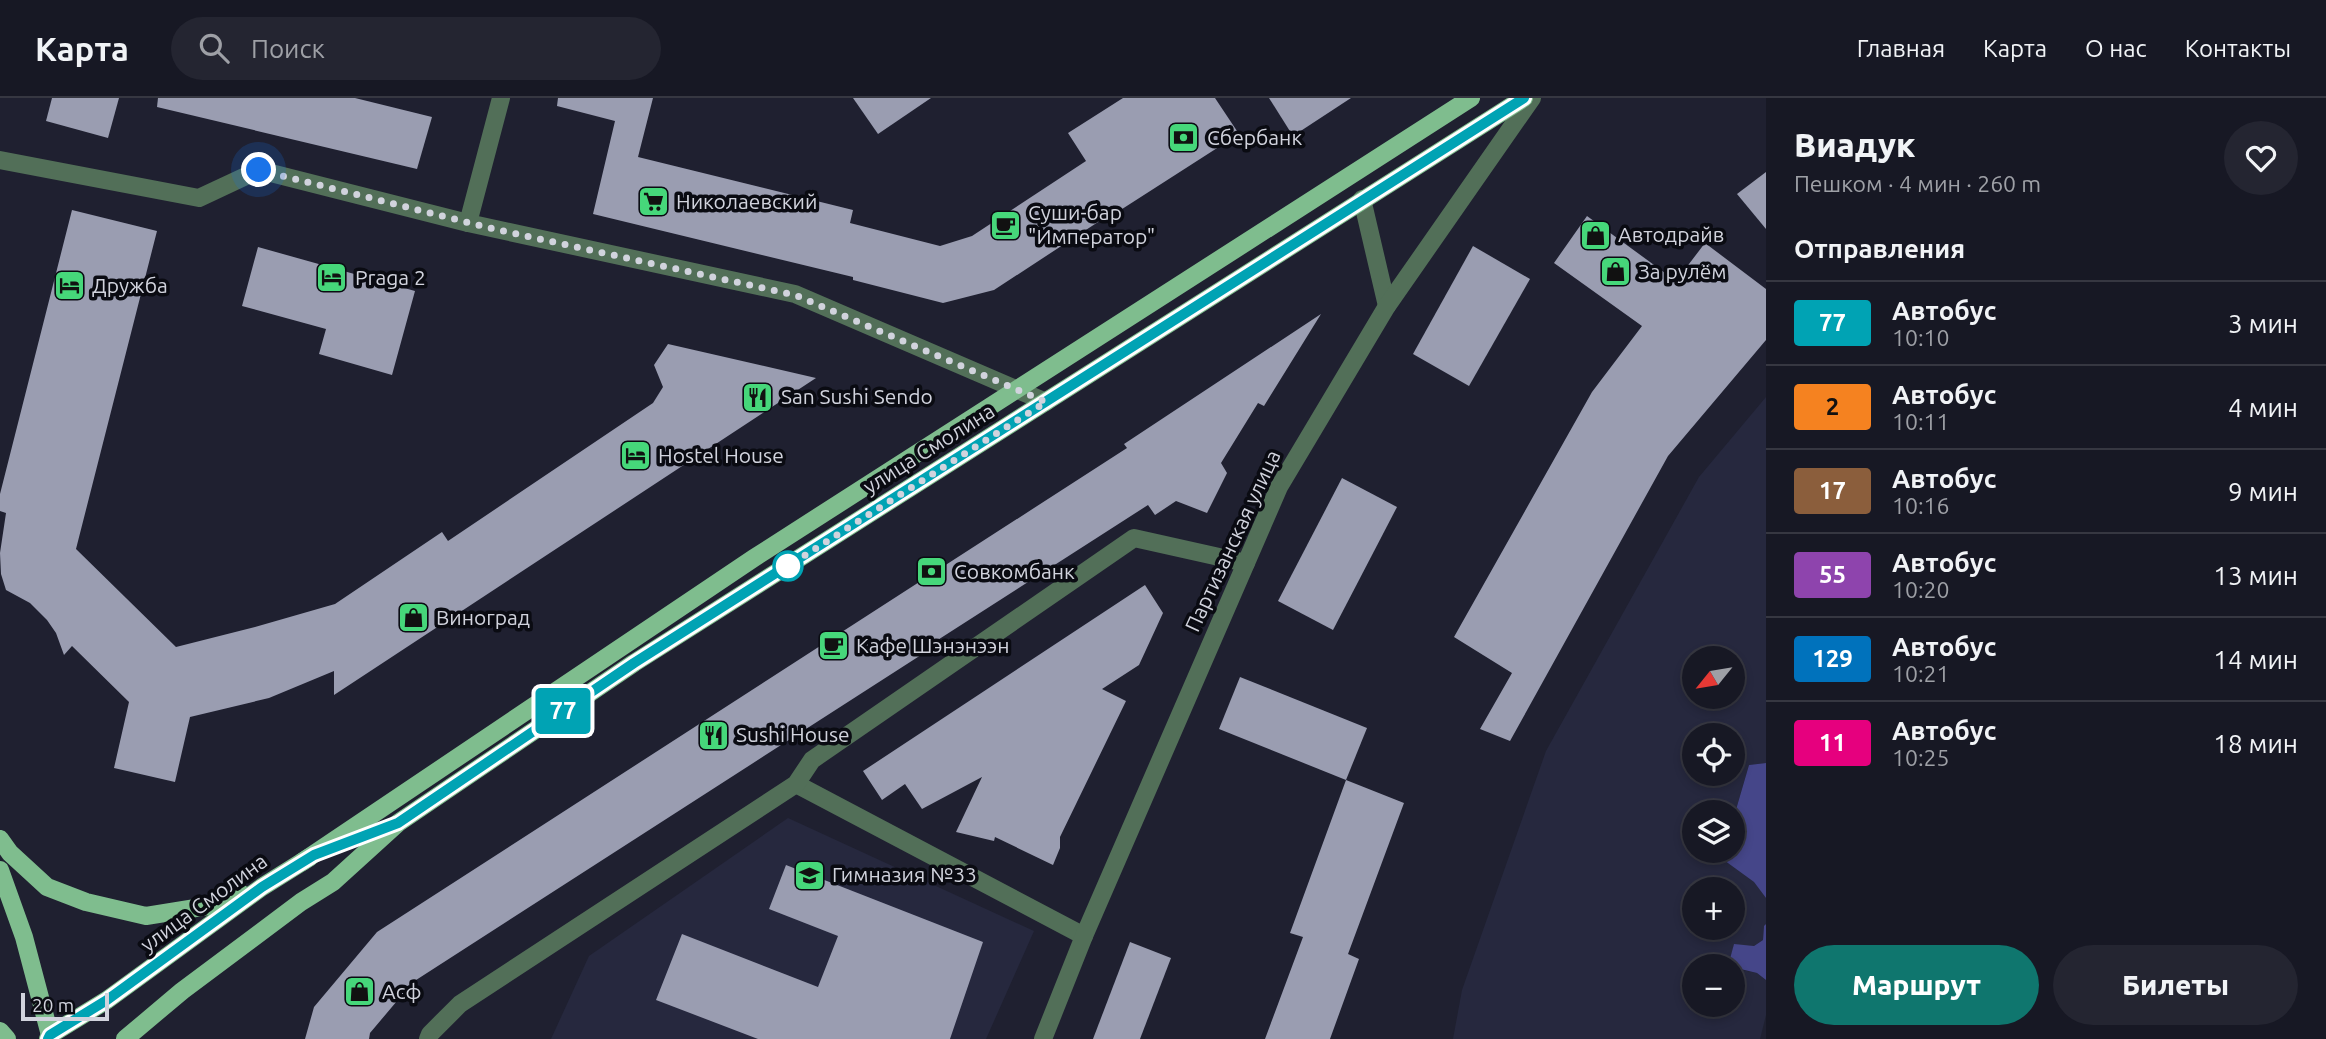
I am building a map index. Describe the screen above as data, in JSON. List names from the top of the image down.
{
  "streets": {
    "main road": ["улица Смолина"],
    "street": ["Партизанская улица"]
  },
  "places": {
    "bank": ["Сбербанк", "Совкомбанк"],
    "supermarket": ["Николаевский"],
    "cafe": ["Суши-бар \"Император\"", "Кафе Шэнэнээн"],
    "shop": [
      "Автодрайв",
      "За рулём",
      "Виноград",
      "Асф"
    ],
    "hotel": ["Praga 2", "Дружба", "Hostel House"],
    "restaurant": ["San Sushi Sendo", "Sushi House"],
    "school or university": ["Гимназия №33"]
  },
  "lines": ["bus line 77"],
  "scale_bar": "20 m",
  "north": "bottom left",
  "page": {
    "header": "Карта",
    "search": "Поиск",
    "nav": [
      "Главная",
      "Карта",
      "О нас",
      "Контакты"
    ],
    "on_map": "77",
    "heading": [
      ["Виадук", "Пешком · 4 мин · 260 m"],
      "Отправления"
    ],
    "list": [
      {
        "mark": "77",
        "name": "Автобус",
        "note": "10:10",
        "value": "3 мин"
      },
      {
        "mark": "2",
        "name": "Автобус",
        "note": "10:11",
        "value": "4 мин"
      },
      {
        "mark": "17",
        "name": "Автобус",
        "note": "10:16",
        "value": "9 мин"
      },
      {
        "mark": "55",
        "name": "Автобус",
        "note": "10:20",
        "value": "13 мин"
      },
      {
        "mark": "129",
        "name": "Автобус",
        "note": "10:21",
        "value": "14 мин"
      },
      {
        "mark": "11",
        "name": "Автобус",
        "note": "10:25",
        "value": "18 мин"
      }
    ],
    "map_buttons": ["+", "−"],
    "buttons": ["Маршрут", "Билеты"],
    "scale": "20 m"
  }
}
